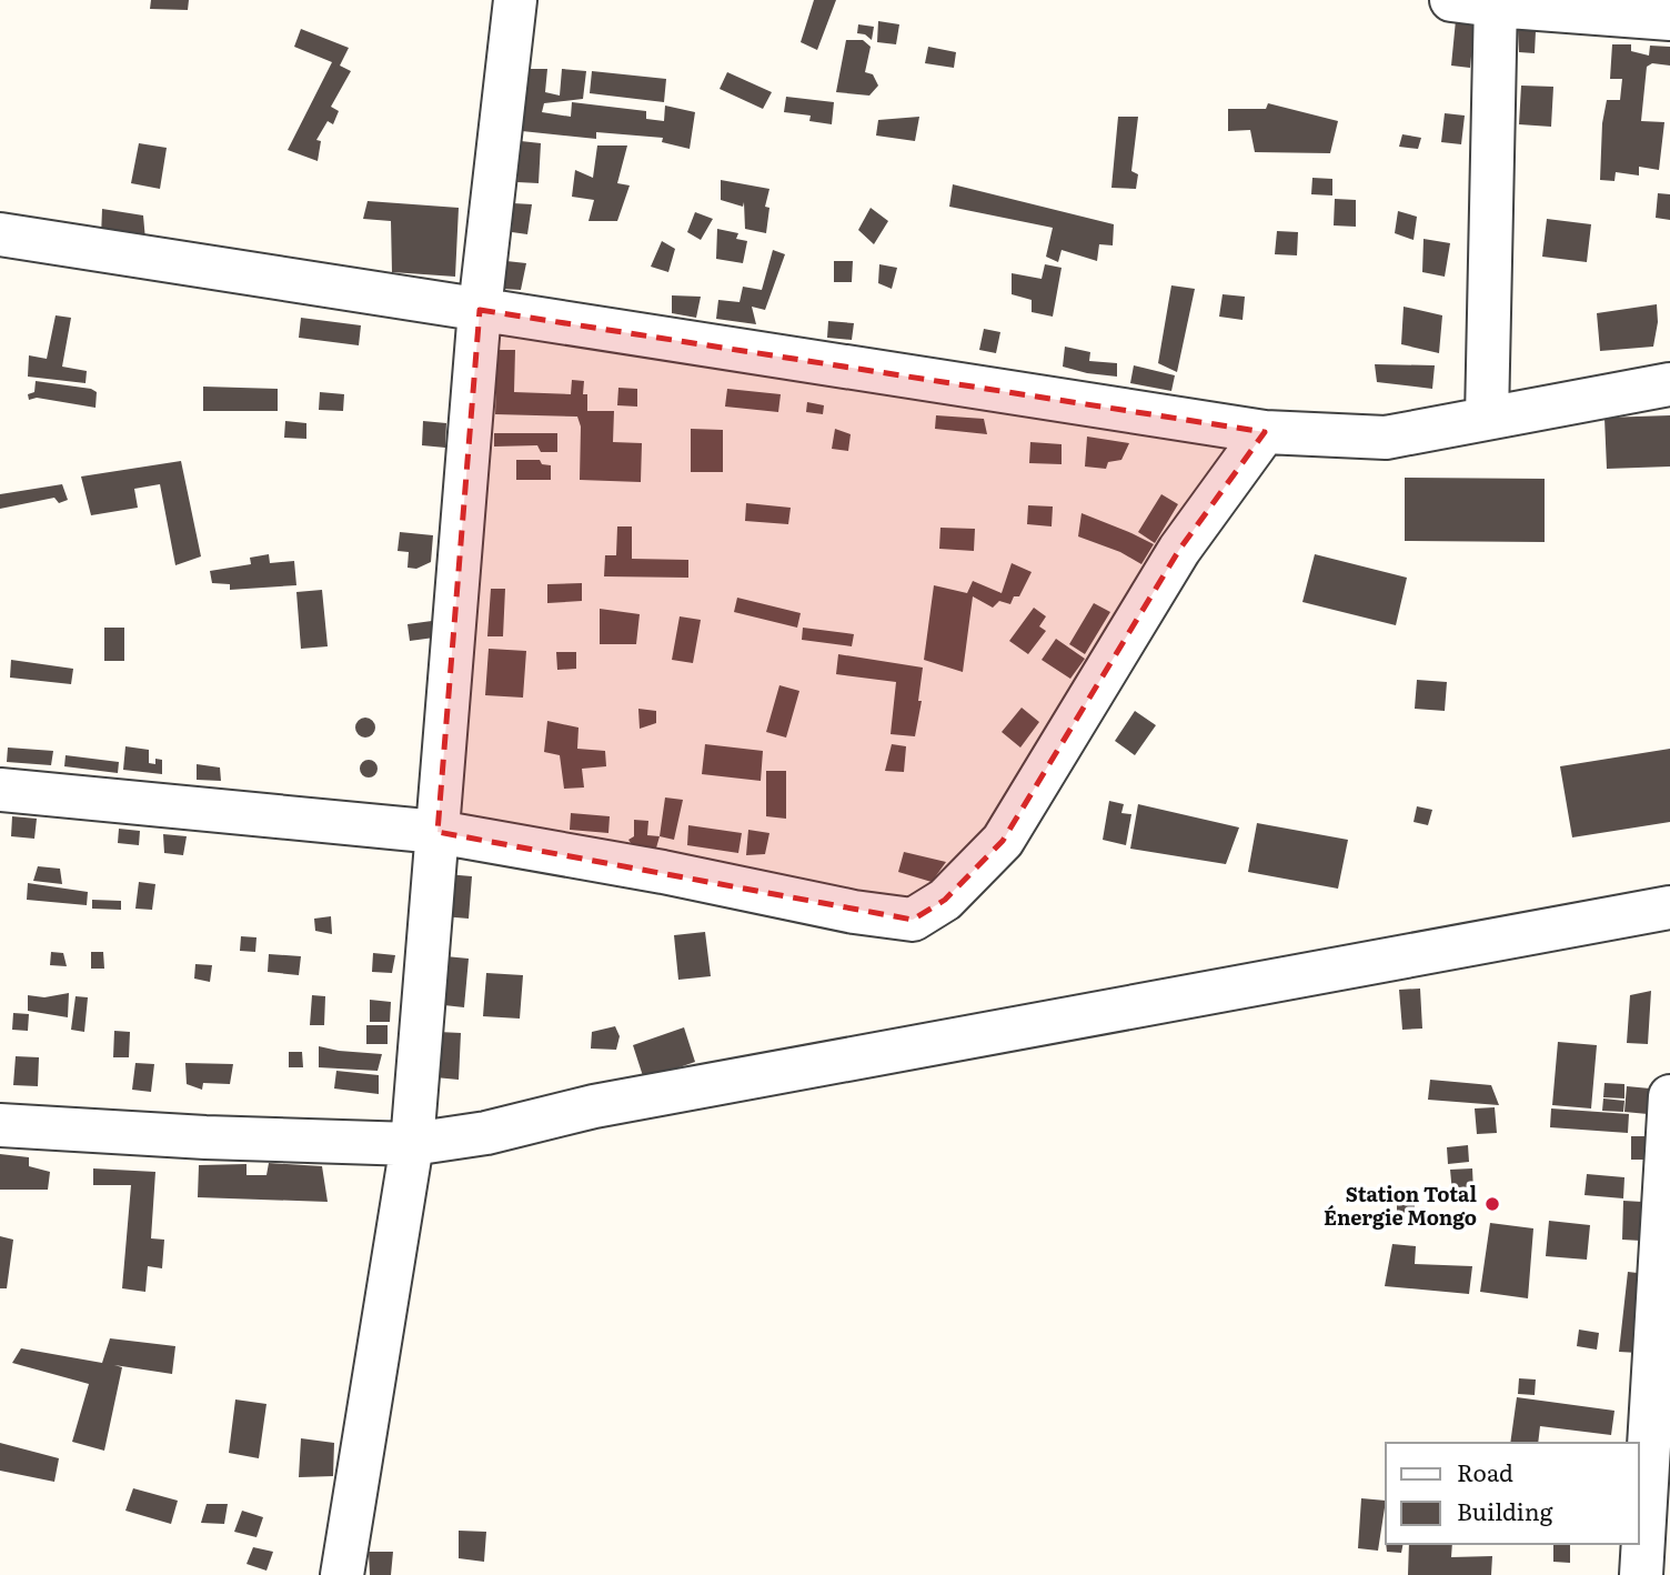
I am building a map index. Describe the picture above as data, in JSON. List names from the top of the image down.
{
  "places": ["Station Total Énergie Mongo"],
  "legend": ["Road", "Building"]
}
